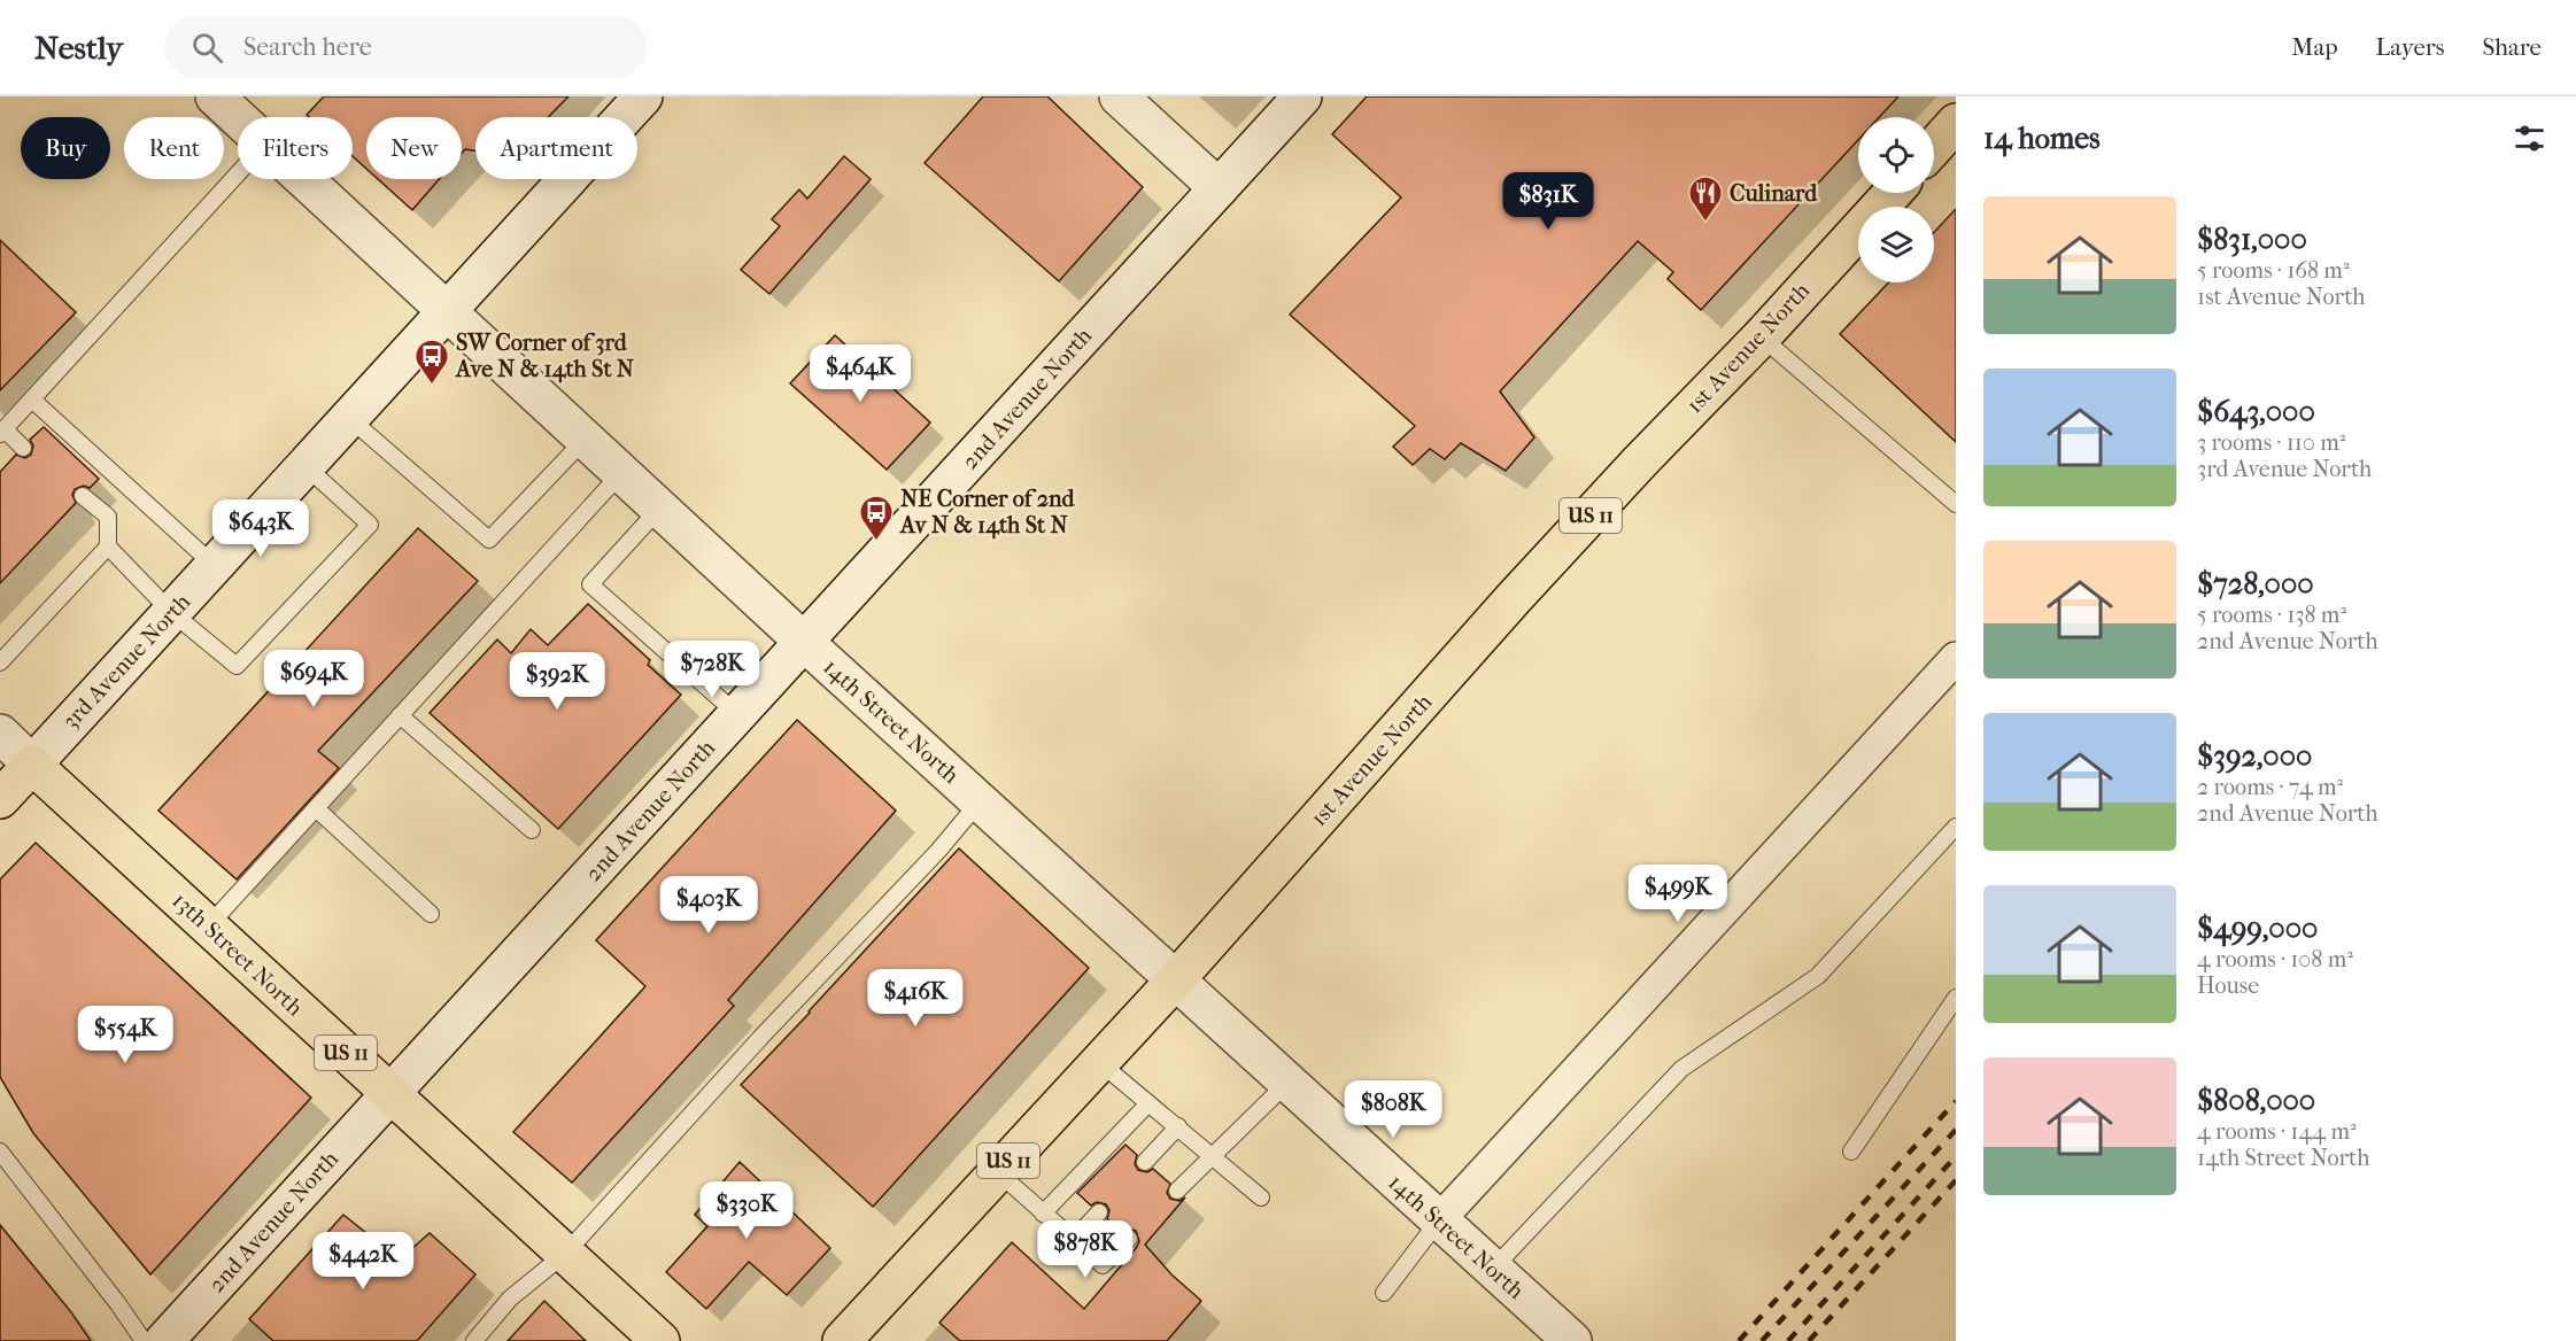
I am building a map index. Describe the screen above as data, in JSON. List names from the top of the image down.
{
  "streets": {
    "main road": [
      "1st Avenue North",
      "2nd Avenue North",
      "US 11",
      "3rd Avenue North",
      "14th Street North",
      "13th Street North"
    ]
  },
  "crossings": [
    ["1st Avenue North", "14th Street North"],
    ["2nd Avenue North", "14th Street North"],
    ["2nd Avenue North", "13th Street North"],
    ["3rd Avenue North", "14th Street North"],
    ["3rd Avenue North", "13th Street North"]
  ],
  "places": {
    "restaurant": ["Culinard"],
    "bus stop": ["SW Corner of 3rd Ave N & 14th St N", "NE Corner of 2nd Av N & 14th St N"]
  },
  "page": {
    "header": "Nestly",
    "search": "Search here",
    "nav": ["Map", "Layers", "Share"],
    "heading": "14 homes",
    "chip": [
      "Buy",
      "Rent",
      "Filters",
      "New",
      "Apartment"
    ],
    "price": [
      "$831K",
      "$464K",
      "$643K",
      "$728K",
      "$694K",
      "$392K",
      "$499K",
      "$403K",
      "$416K",
      "$554K",
      "$808K",
      "$330K",
      "$878K",
      "$442K"
    ],
    "list": [
      {
        "name": "$831,000",
        "note": "5 rooms · 168 m² · 1st Avenue North"
      },
      {
        "name": "$643,000",
        "note": "3 rooms · 110 m² · 3rd Avenue North"
      },
      {
        "name": "$728,000",
        "note": "5 rooms · 138 m² · 2nd Avenue North"
      },
      {
        "name": "$392,000",
        "note": "2 rooms · 74 m² · 2nd Avenue North"
      },
      {
        "name": "$499,000",
        "note": "4 rooms · 108 m² · House"
      },
      {
        "name": "$808,000",
        "note": "4 rooms · 144 m² · 14th Street North"
      }
    ]
  }
}
